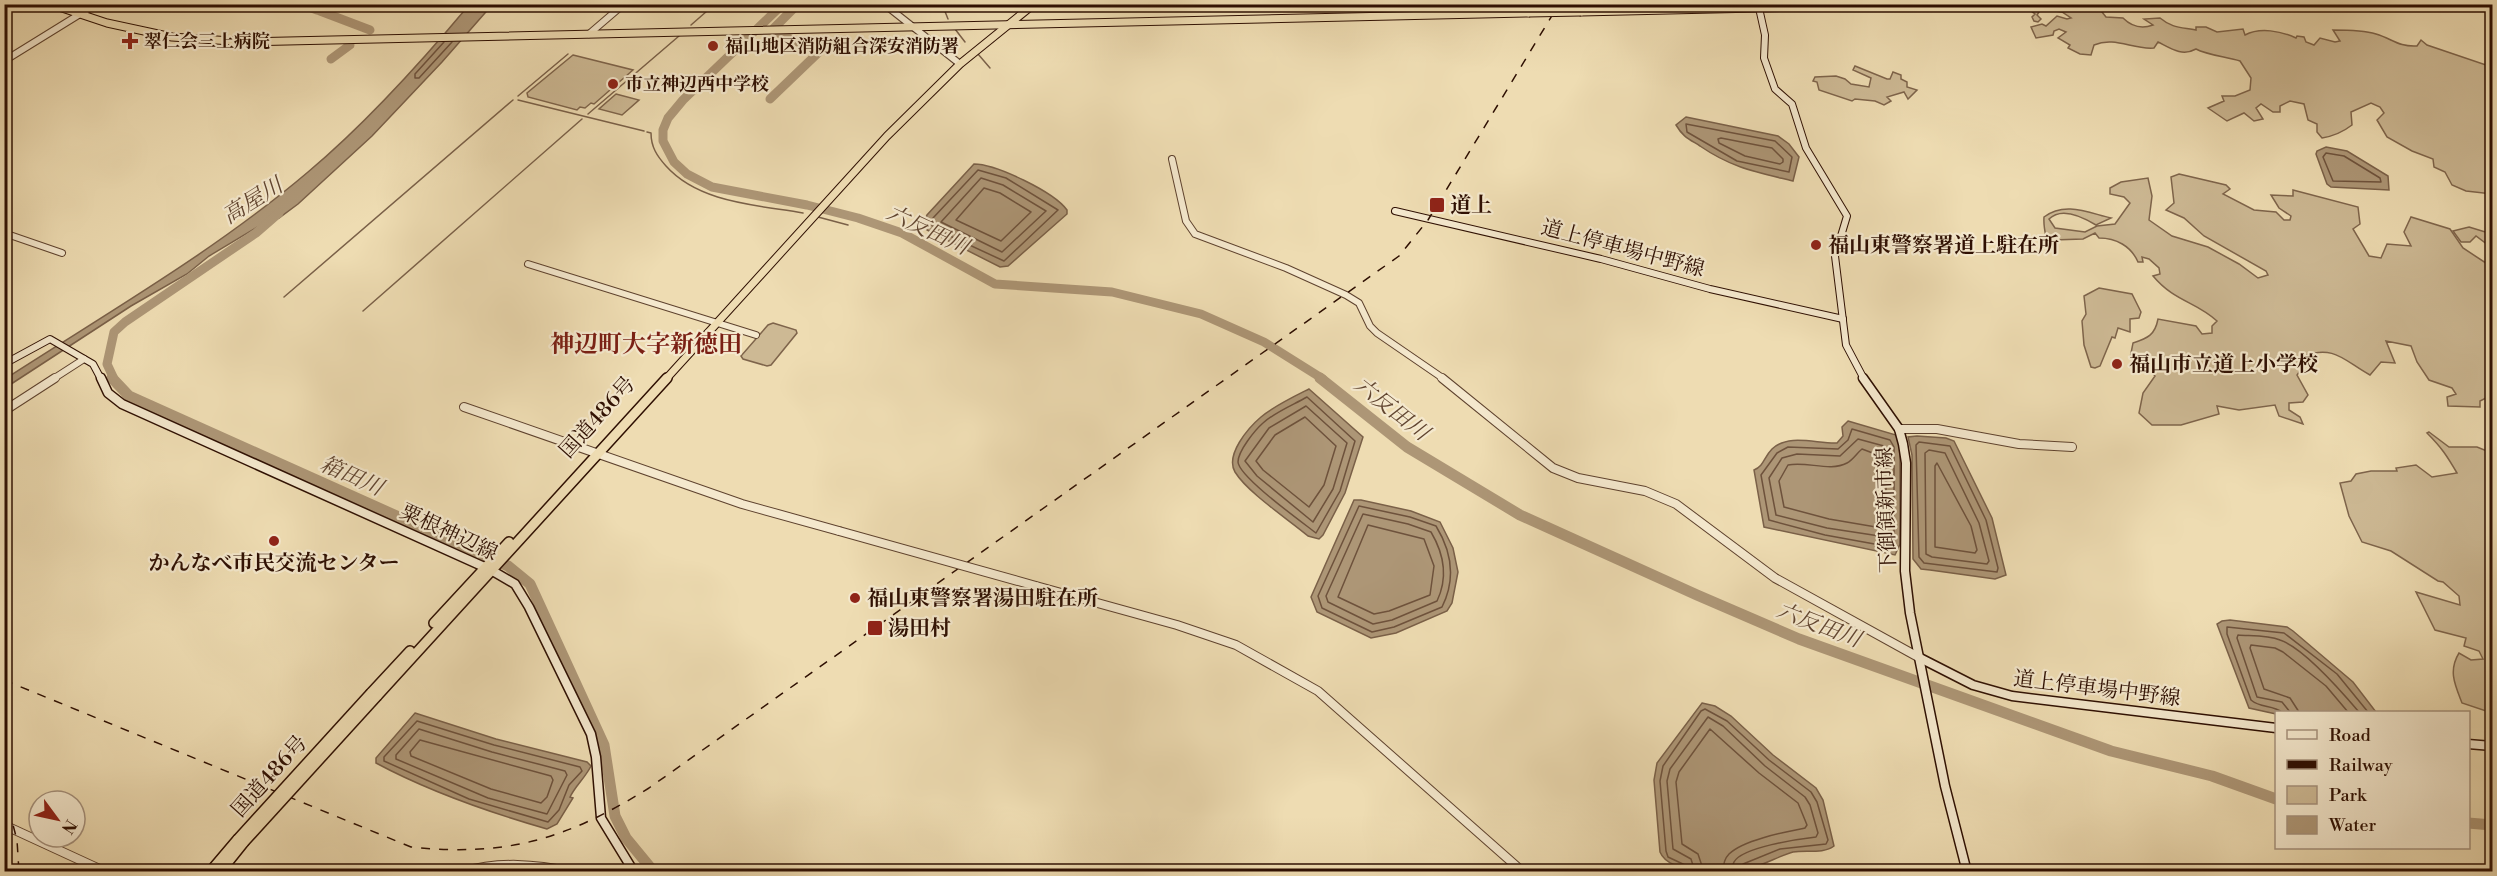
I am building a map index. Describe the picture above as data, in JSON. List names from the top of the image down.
{
  "streets": {
    "highway": ["国道486号"],
    "main road": ["道上停車場中野線", "下御領新市線", "粟根神辺線"]
  },
  "crossings": [
    ["道上停車場中野線", "下御領新市線"],
    ["国道486号", "粟根神辺線"]
  ],
  "districts": ["神辺町大字新徳田"],
  "water": ["高屋川", "六反田川", "箱田川"],
  "places": {
    "health": ["翠仁会三上病院"],
    "other": [
      "福山地区消防組合深安消防署",
      "市立神辺西中学校",
      "福山東警察署道上駐在所",
      "福山市立道上小学校",
      "かんなべ市民交流センター",
      "福山東警察署湯田駐在所"
    ],
    "transit": ["道上", "湯田村"]
  },
  "legend": [
    "Road",
    "Railway",
    "Park",
    "Water"
  ],
  "north": "bottom right"
}
